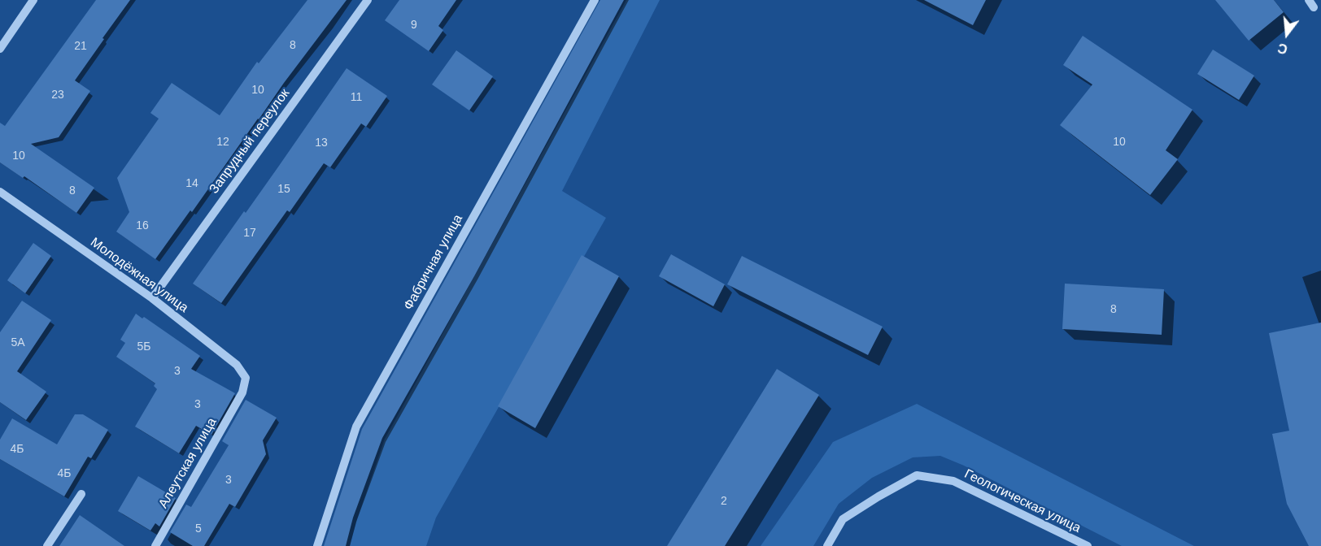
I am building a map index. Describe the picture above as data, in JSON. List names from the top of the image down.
{
  "streets": {
    "street": [
      "Запрудный переулок",
      "Фабричная улица",
      "Молодёжная улица",
      "Алеутская улица",
      "Геологическая улица"
    ]
  },
  "crossings": [
    ["Запрудный переулок", "Молодёжная улица"],
    ["Молодёжная улица", "Алеутская улица"]
  ],
  "house_numbers": [
    "9",
    "8",
    "21",
    "10",
    "23",
    "11",
    "12",
    "10",
    "13",
    "10",
    "14",
    "15",
    "8",
    "16",
    "17",
    "8",
    "5А",
    "5Б",
    "3",
    "3",
    "4Б",
    "4Б",
    "3",
    "2",
    "5"
  ],
  "north": "bottom"
}
